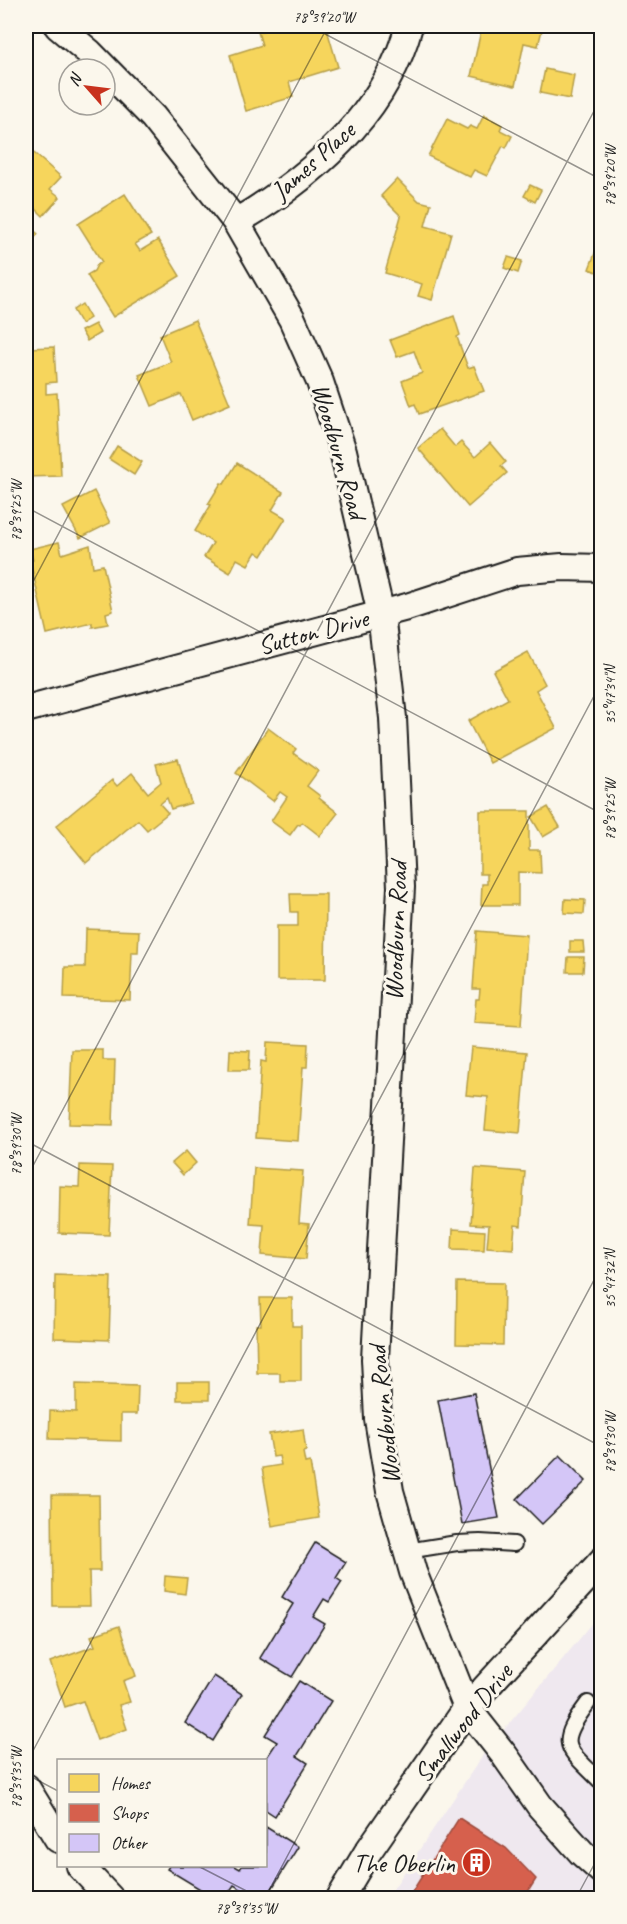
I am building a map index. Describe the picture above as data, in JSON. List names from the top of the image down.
{
  "streets": {
    "street": [
      "James Place",
      "Woodburn Road",
      "Sutton Drive",
      "Smallwood Drive"
    ]
  },
  "crossings": [
    ["James Place", "Woodburn Road"],
    ["Woodburn Road", "Sutton Drive"],
    ["Woodburn Road", "Smallwood Drive"]
  ],
  "places": {
    "building": ["The Oberlin"]
  },
  "legend": ["Homes", "Shops", "Other"],
  "north": "top left",
  "coordinates": [
    "78°39'20\"W",
    "78°39'25\"W",
    "35°47'34\"N",
    "78°39'30\"W",
    "35°47'32\"N",
    "78°39'35\"W"
  ]
}
